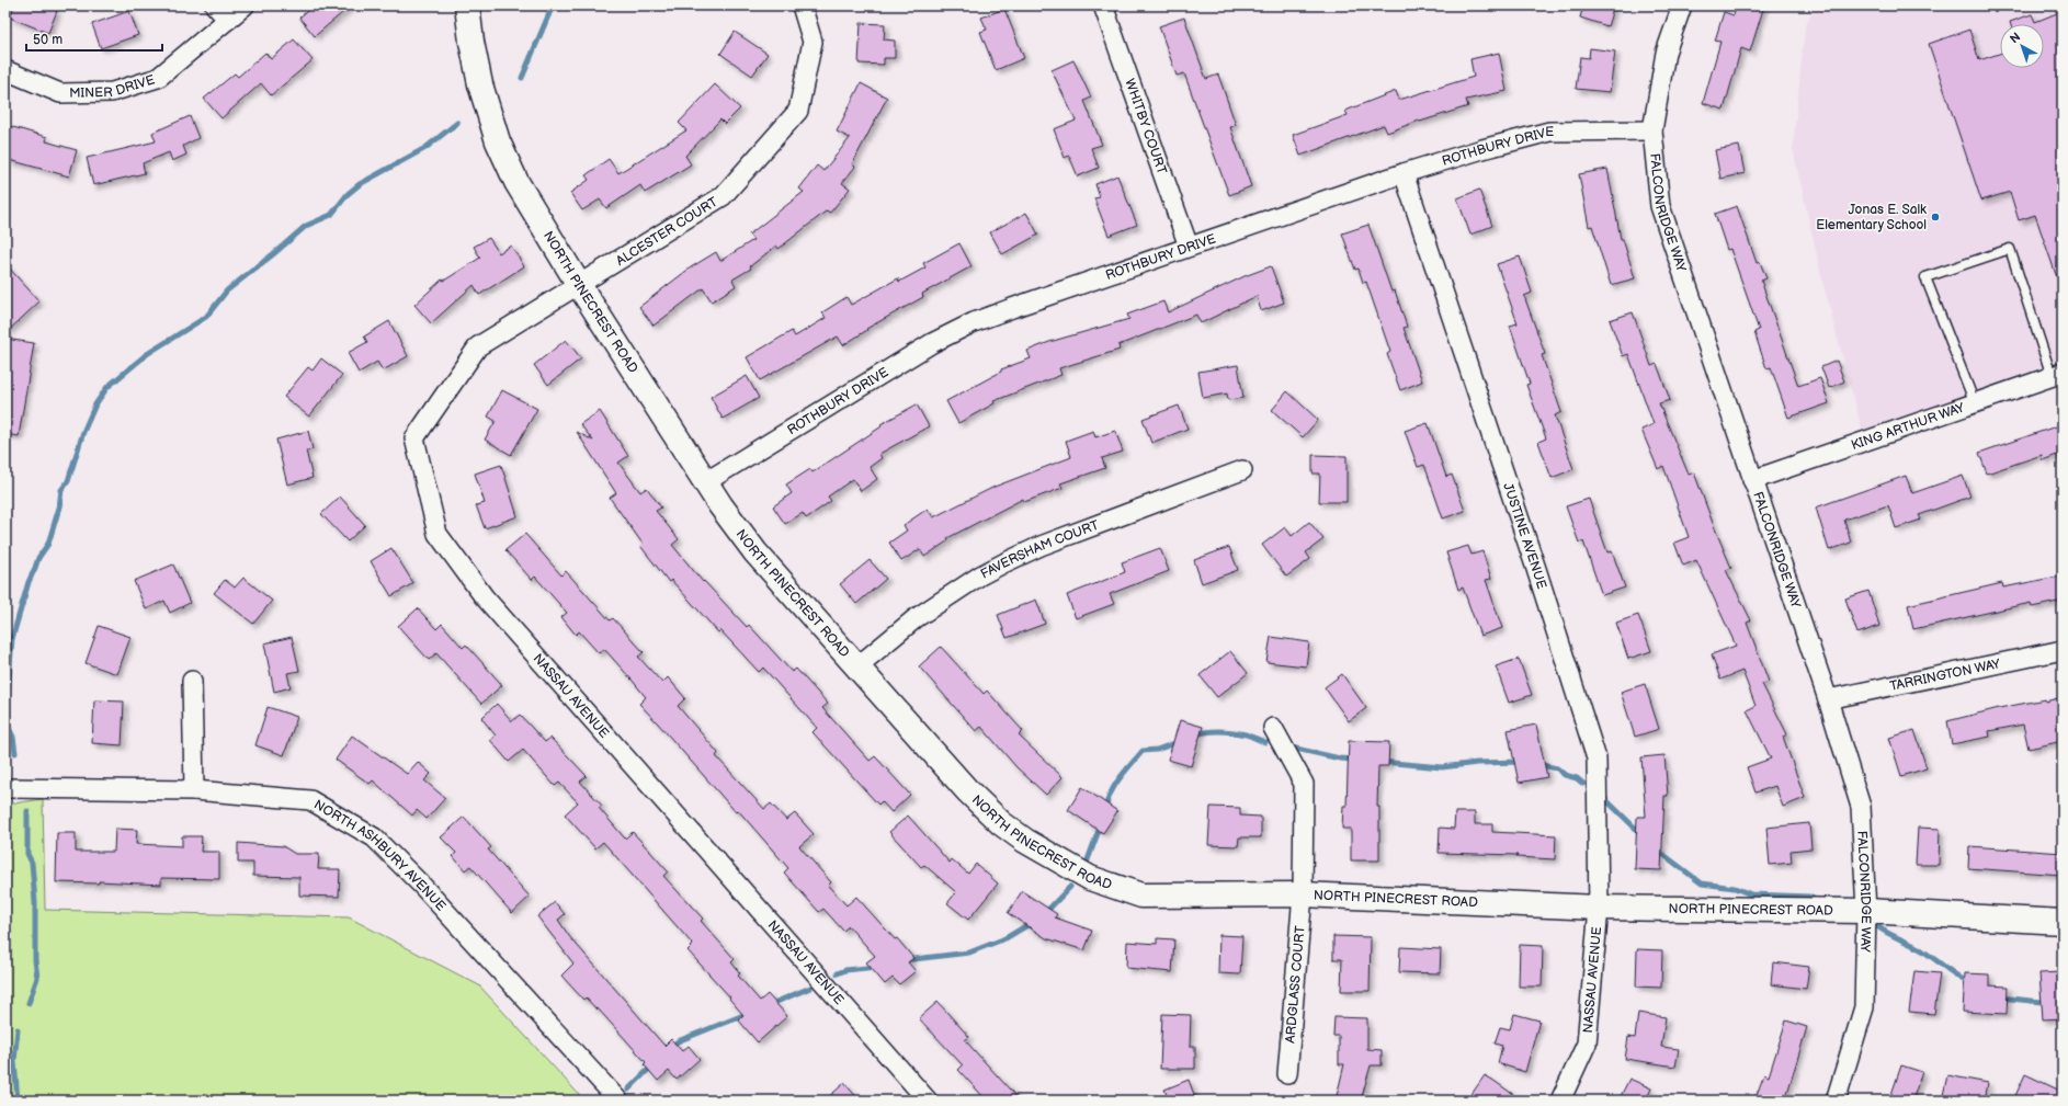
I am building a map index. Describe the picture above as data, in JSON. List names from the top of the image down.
{
  "streets": {
    "street": [
      "MINER DRIVE",
      "WHITBY COURT",
      "ROTHBURY DRIVE",
      "FALCONRIDGE WAY",
      "ALCESTER COURT",
      "NORTH PINECREST ROAD",
      "KING ARTHUR WAY",
      "JUSTINE AVENUE",
      "FAVERSHAM COURT",
      "TARRINGTON WAY",
      "NASSAU AVENUE",
      "NORTH ASHBURY AVENUE",
      "ARDGLASS COURT"
    ]
  },
  "crossings": [
    ["WHITBY COURT", "ROTHBURY DRIVE"],
    ["ROTHBURY DRIVE", "FALCONRIDGE WAY"],
    ["ROTHBURY DRIVE", "NORTH PINECREST ROAD"],
    ["ROTHBURY DRIVE", "JUSTINE AVENUE"],
    ["FALCONRIDGE WAY", "NORTH PINECREST ROAD"],
    ["FALCONRIDGE WAY", "KING ARTHUR WAY"],
    ["FALCONRIDGE WAY", "TARRINGTON WAY"],
    ["ALCESTER COURT", "NORTH PINECREST ROAD"],
    ["ALCESTER COURT", "NASSAU AVENUE"],
    ["NORTH PINECREST ROAD", "JUSTINE AVENUE"],
    ["NORTH PINECREST ROAD", "FAVERSHAM COURT"],
    ["NORTH PINECREST ROAD", "NASSAU AVENUE"],
    ["NORTH PINECREST ROAD", "ARDGLASS COURT"],
    ["JUSTINE AVENUE", "NASSAU AVENUE"]
  ],
  "places": ["Jonas E. Salk Elementary School"],
  "scale_bar": "50 m",
  "north": "top left"
}
